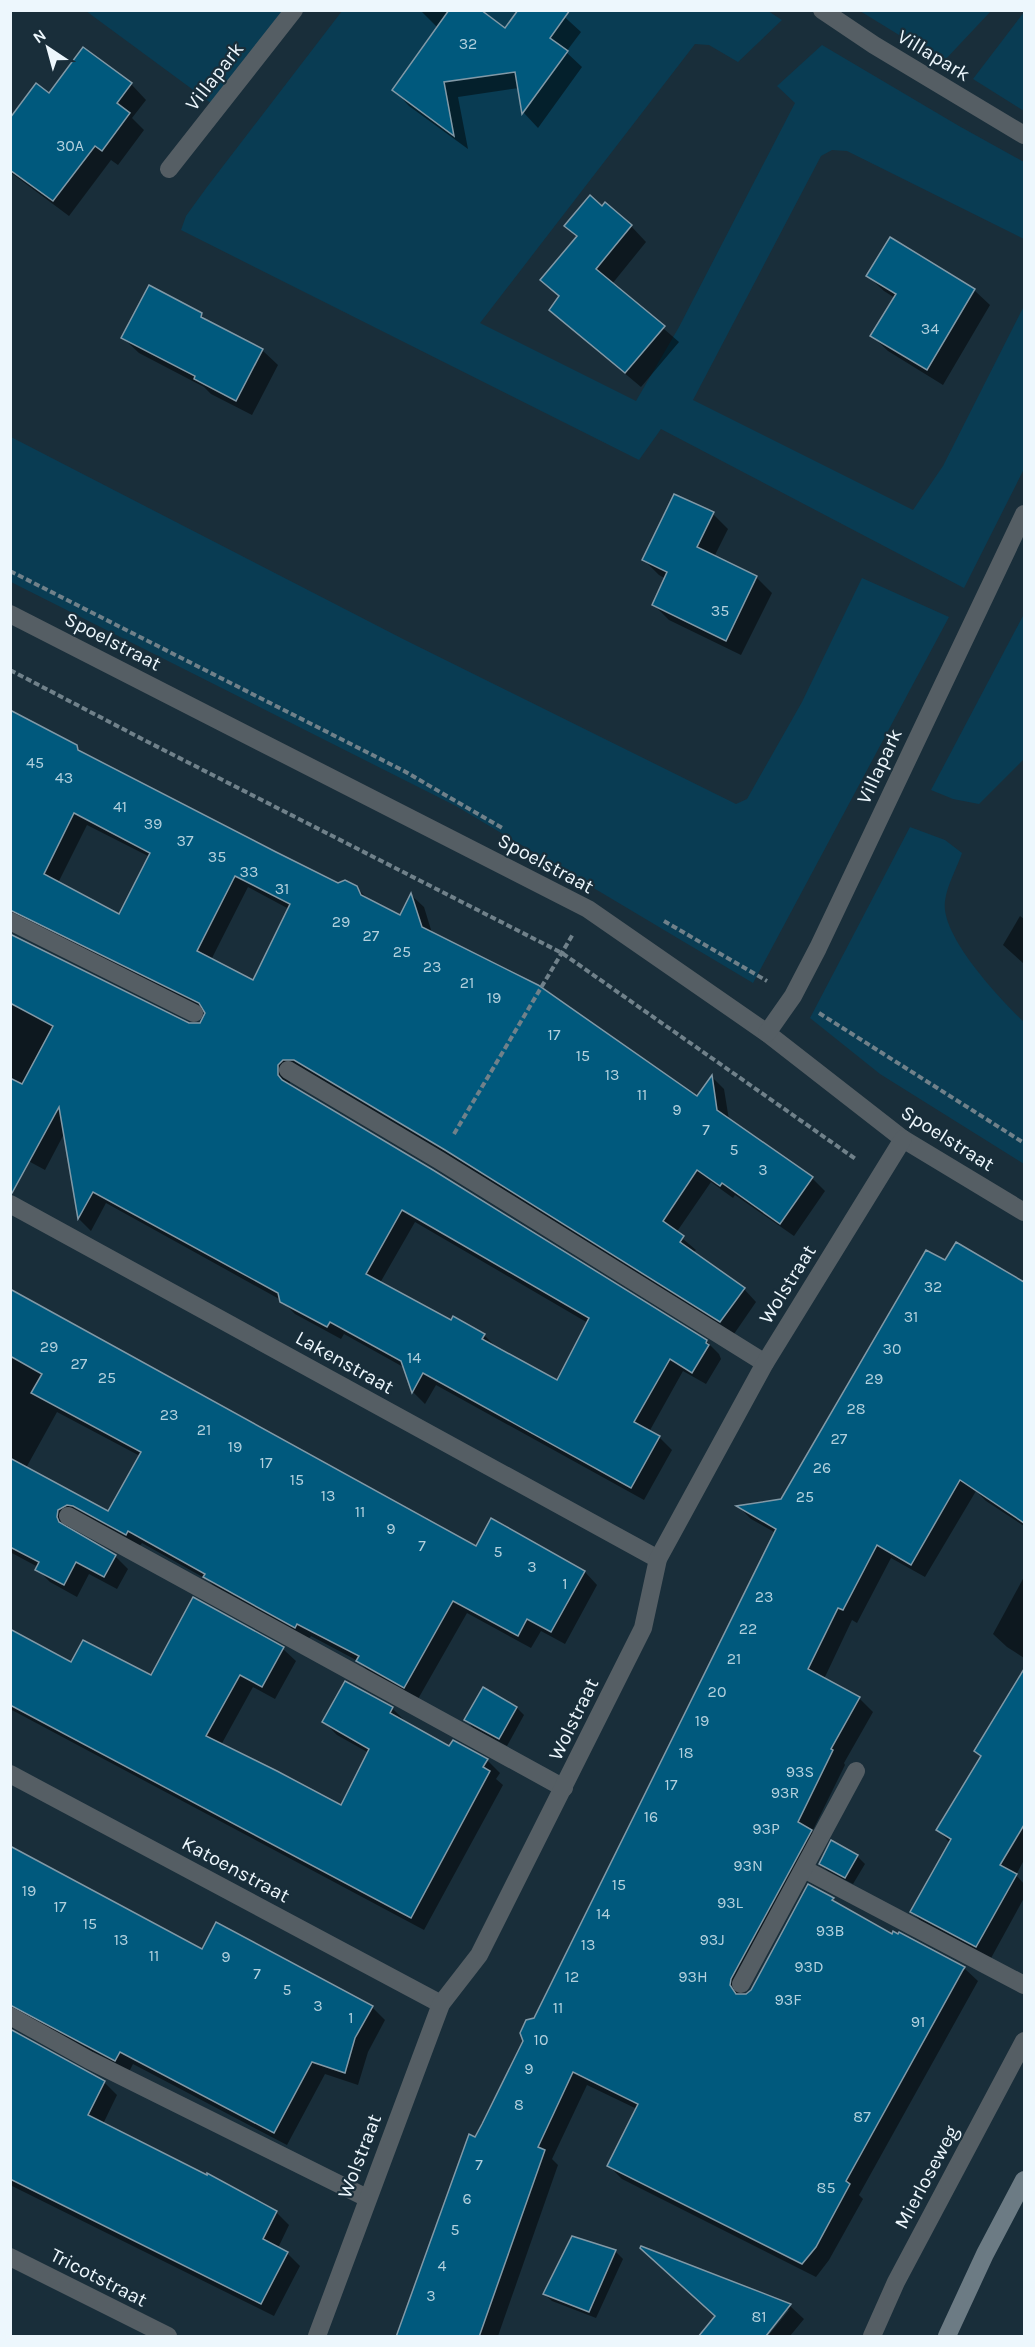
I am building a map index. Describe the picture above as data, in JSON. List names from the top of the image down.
{
  "streets": {
    "street": [
      "Villapark",
      "Spoelstraat",
      "Wolstraat",
      "Lakenstraat",
      "Katoenstraat",
      "Mierloseweg",
      "Tricotstraat"
    ]
  },
  "crossings": [
    ["Villapark", "Spoelstraat"],
    ["Spoelstraat", "Wolstraat"],
    ["Wolstraat", "Lakenstraat"],
    ["Wolstraat", "Katoenstraat"]
  ],
  "house_numbers": [
    "32",
    "30A",
    "34",
    "35",
    "45",
    "43",
    "41",
    "39",
    "37",
    "35",
    "33",
    "31",
    "29",
    "27",
    "25",
    "23",
    "21",
    "19",
    "17",
    "15",
    "13",
    "11",
    "9",
    "7",
    "5",
    "3",
    "32",
    "31",
    "29",
    "30",
    "14",
    "27",
    "25",
    "29",
    "28",
    "23",
    "21",
    "27",
    "19",
    "17",
    "26",
    "15",
    "13",
    "25",
    "11",
    "9",
    "7",
    "5",
    "3",
    "1",
    "23",
    "22",
    "21",
    "20",
    "19",
    "18",
    "93S",
    "17",
    "93R",
    "16",
    "93P",
    "93N",
    "15",
    "19",
    "93L",
    "17",
    "14",
    "15",
    "93B",
    "13",
    "93J",
    "13",
    "11",
    "9",
    "93D",
    "7",
    "12",
    "93H",
    "5",
    "93F",
    "3",
    "11",
    "1",
    "91",
    "10",
    "9",
    "8",
    "87",
    "7",
    "85",
    "6",
    "5",
    "4",
    "3",
    "81"
  ],
  "north": "top left"
}
